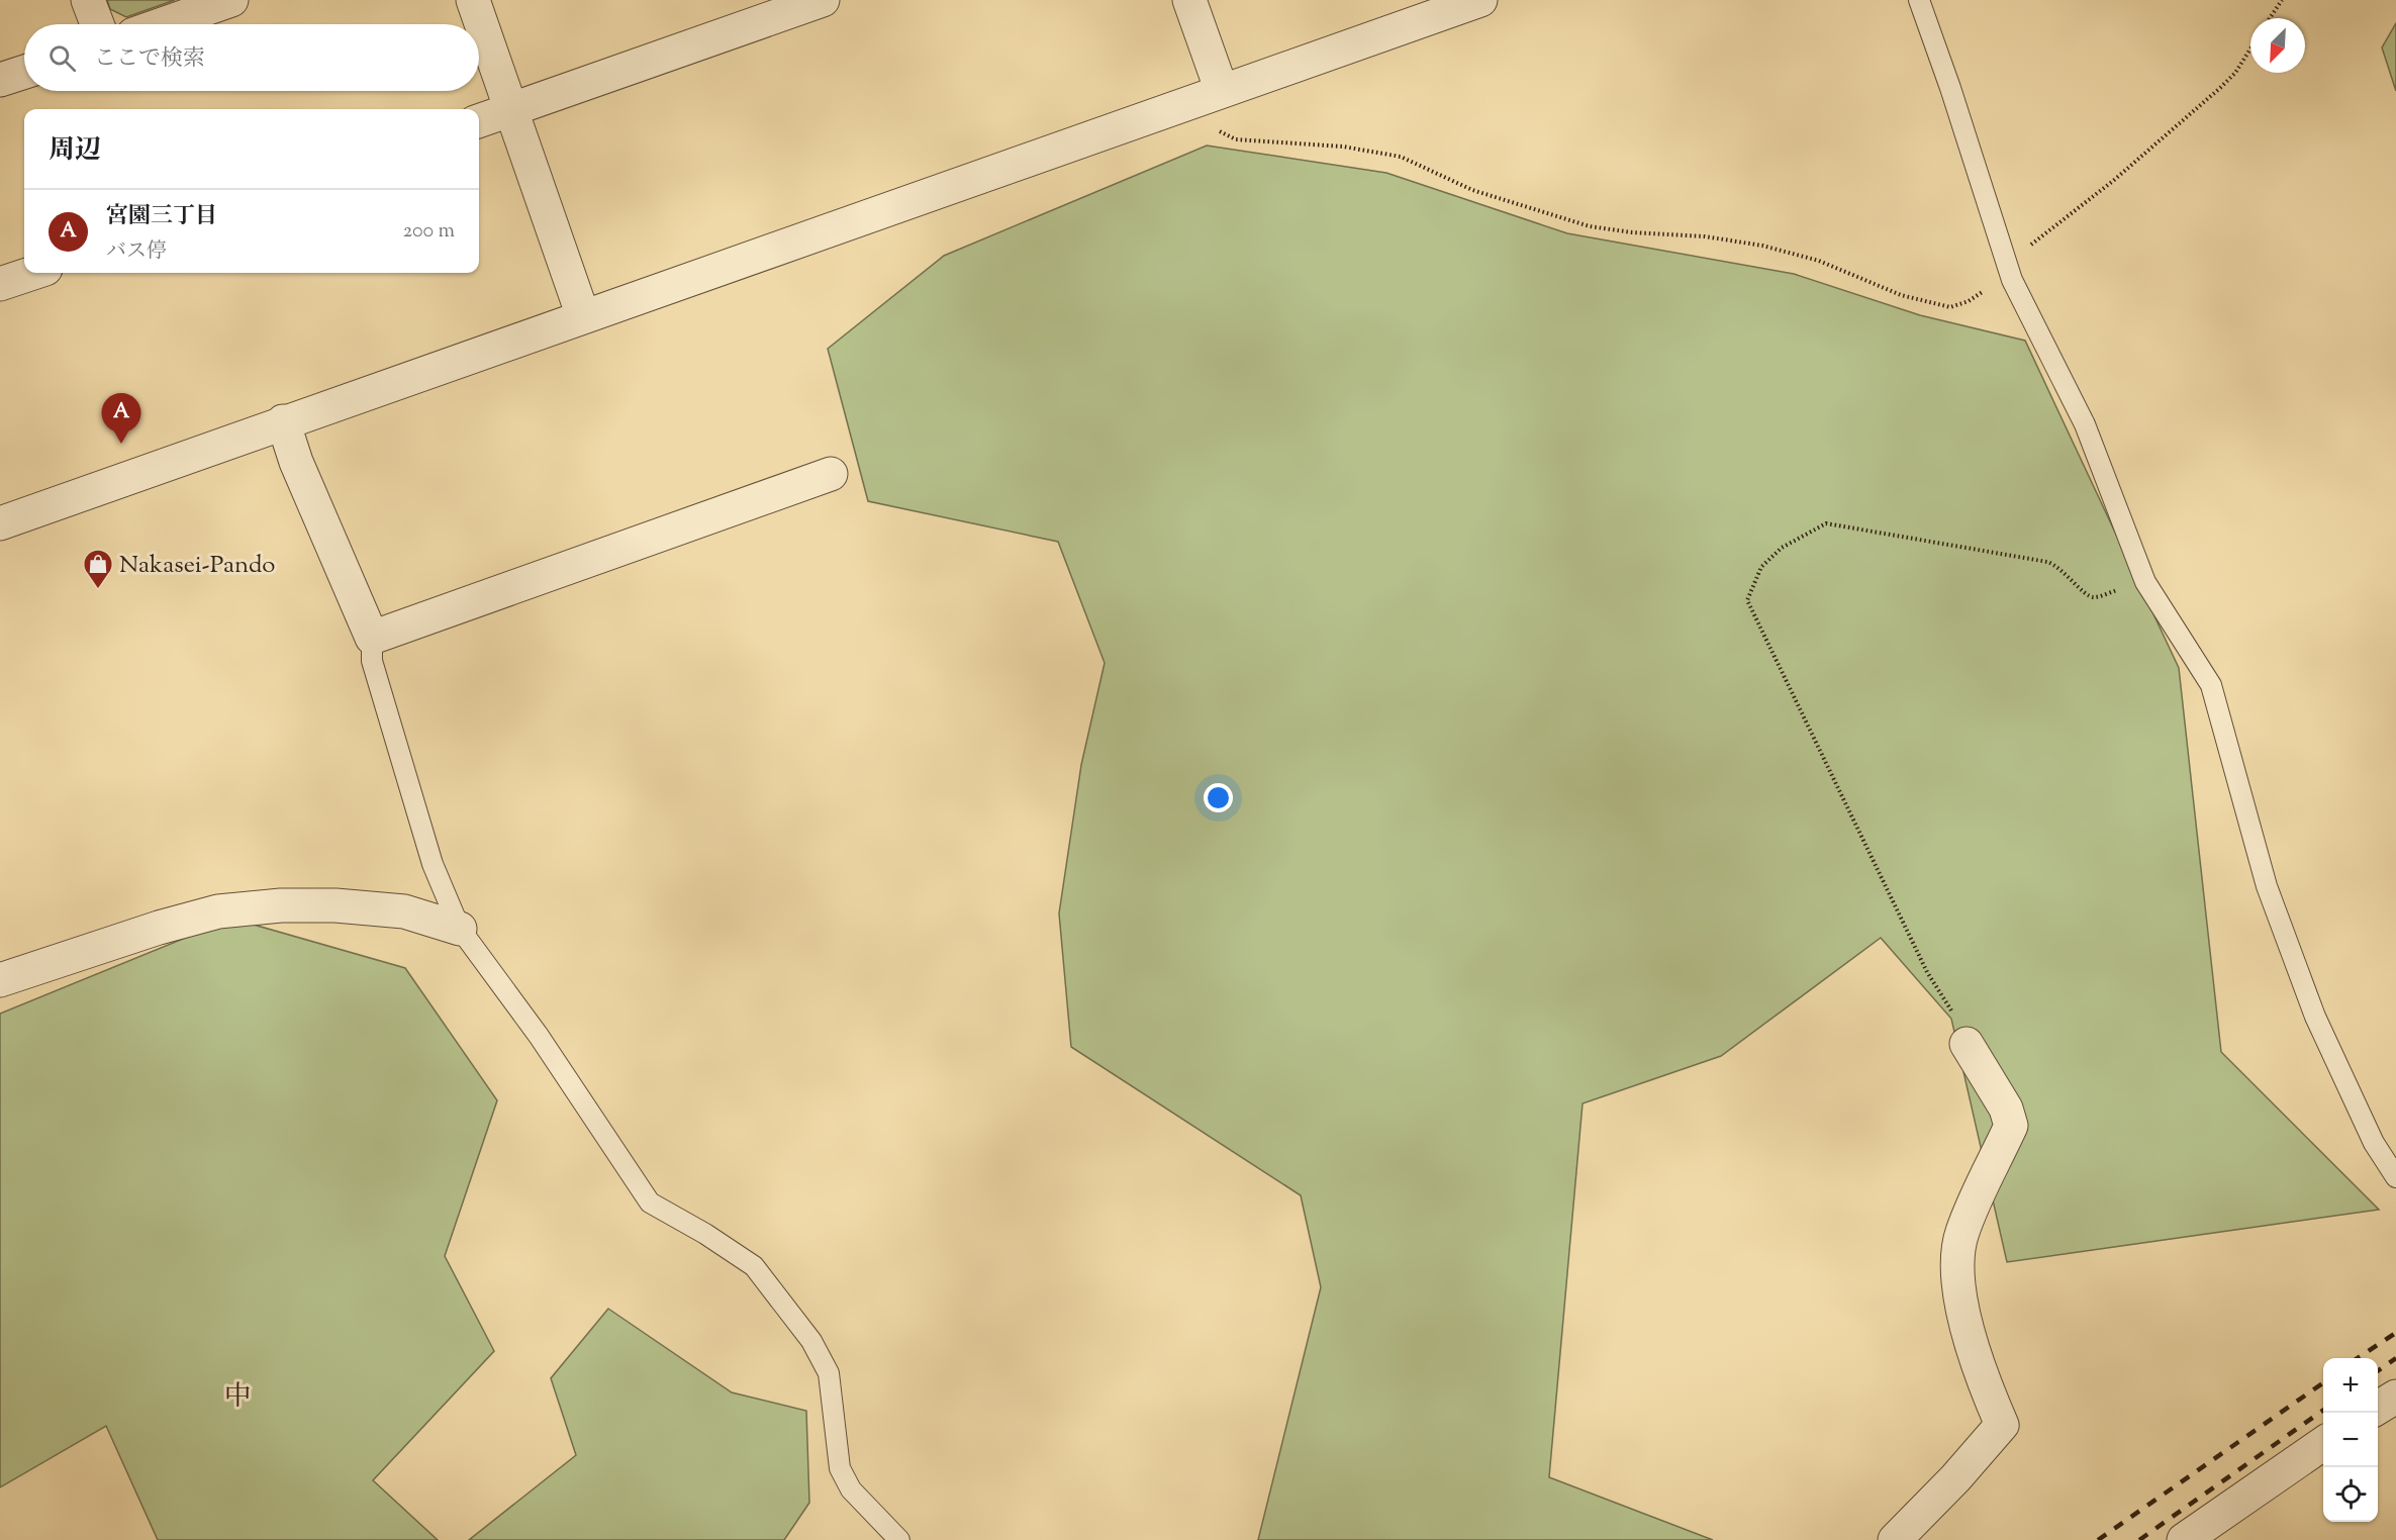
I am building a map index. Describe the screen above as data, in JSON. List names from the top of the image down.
{
  "districts": ["中"],
  "places": {
    "shop": ["Nakasei-Pando"]
  },
  "north": "bottom left",
  "page": {
    "search": "ここで検索",
    "heading": "周辺",
    "list": [
      {
        "mark": "A",
        "name": "宮園三丁目",
        "note": "バス停",
        "value": "200 m"
      }
    ],
    "pins": "A",
    "map_buttons": ["+", "−"]
  }
}
